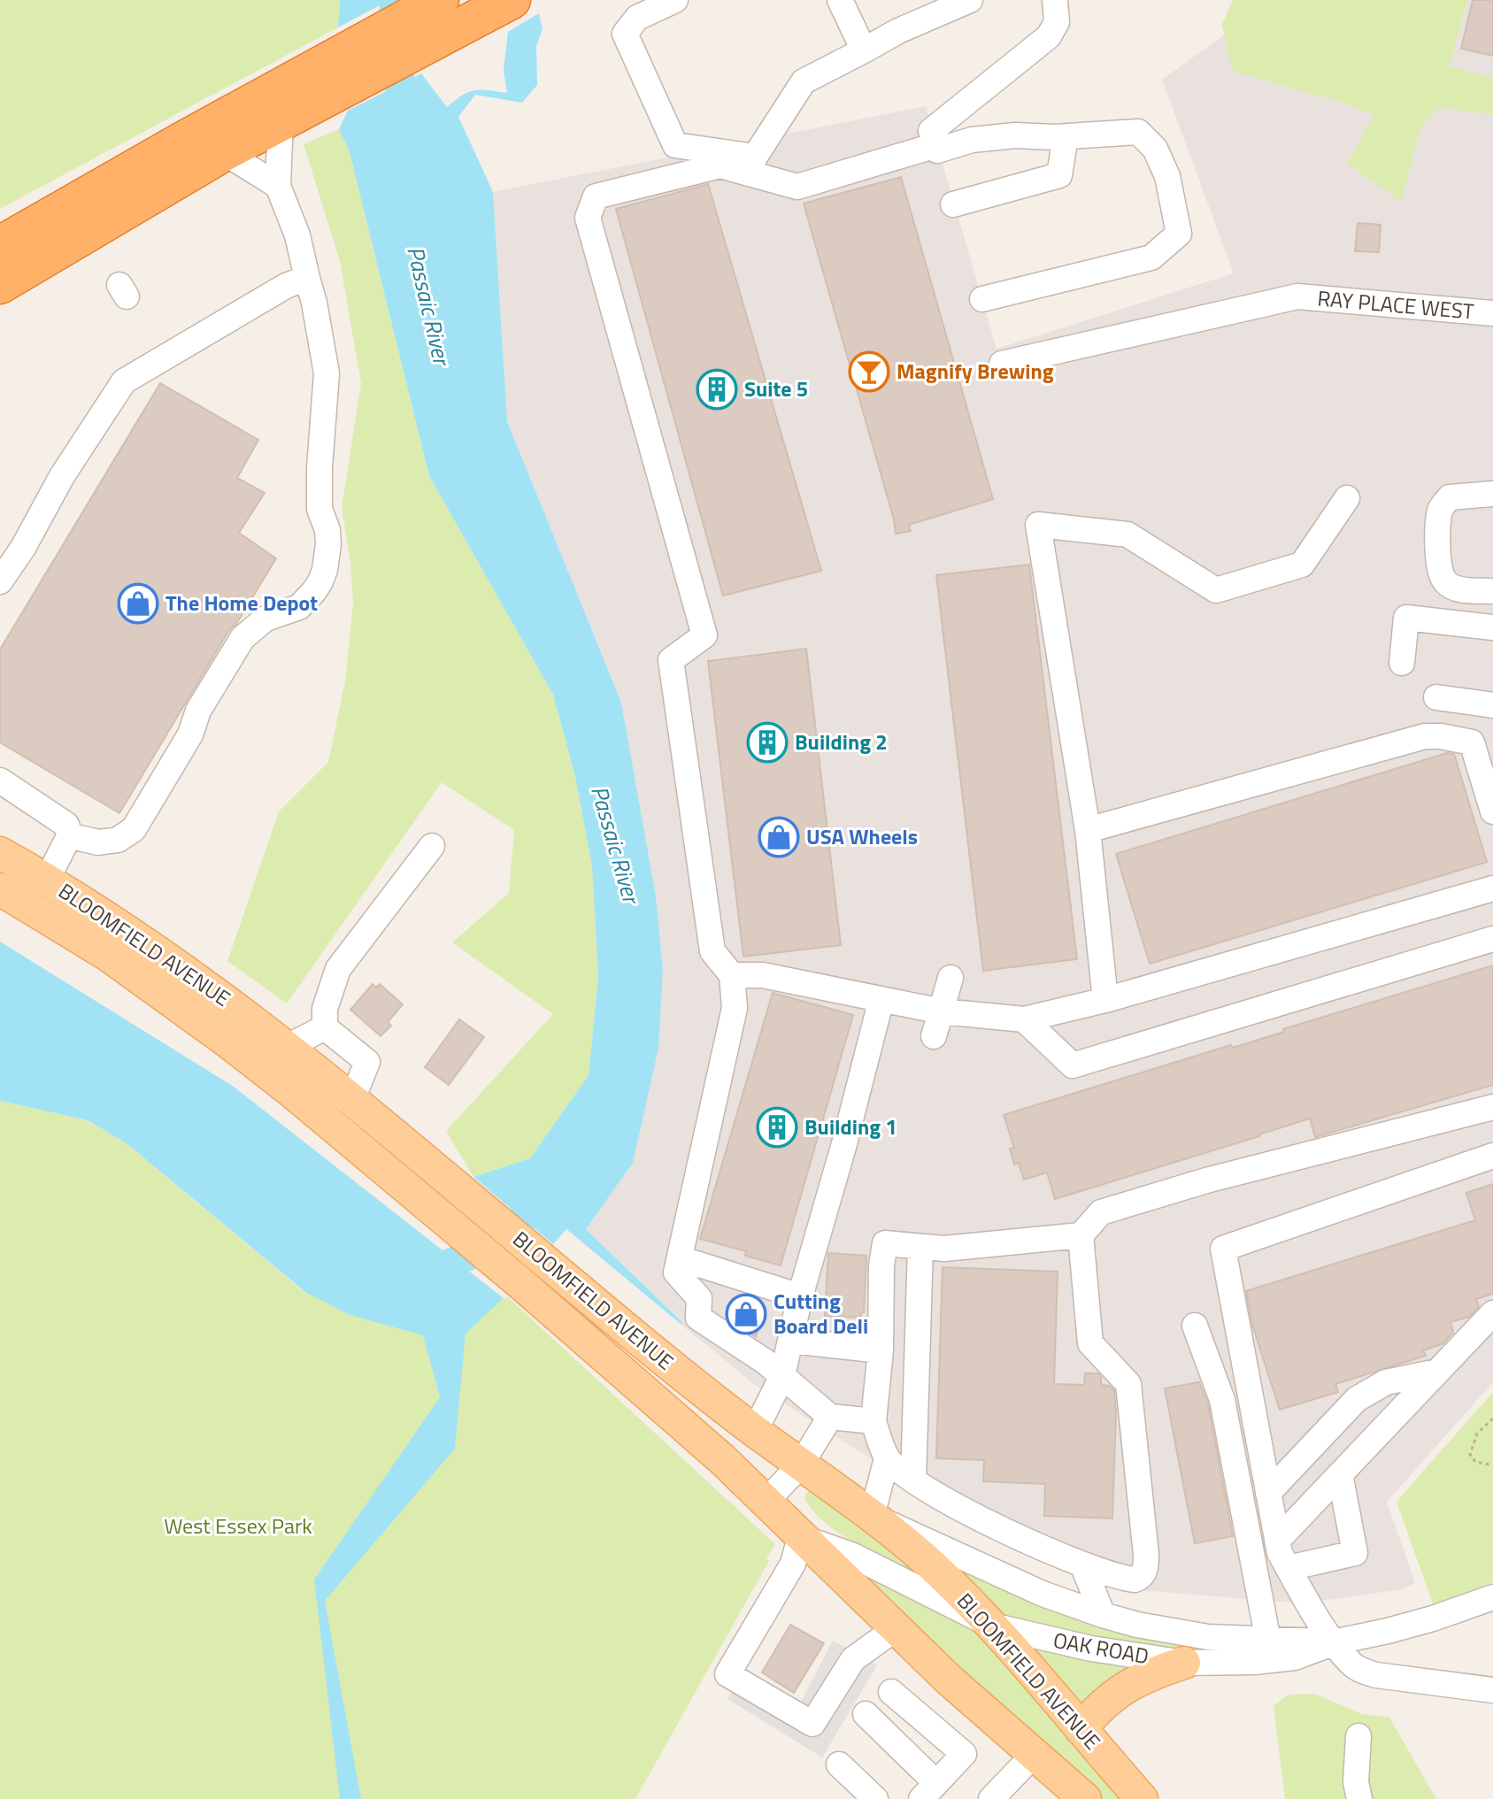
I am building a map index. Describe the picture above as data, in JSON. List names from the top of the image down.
{
  "streets": {
    "main road": ["BLOOMFIELD AVENUE"],
    "street": ["RAY PLACE WEST", "OAK ROAD"]
  },
  "crossings": [
    ["BLOOMFIELD AVENUE", "OAK ROAD"]
  ],
  "water": ["Passaic River"],
  "parks": ["West Essex Park"],
  "places": {
    "bar": ["Magnify Brewing"],
    "building": ["Suite 5", "Building 2", "Building 1"],
    "shop": ["The Home Depot", "USA Wheels", "Cutting Board Deli"]
  }
}
